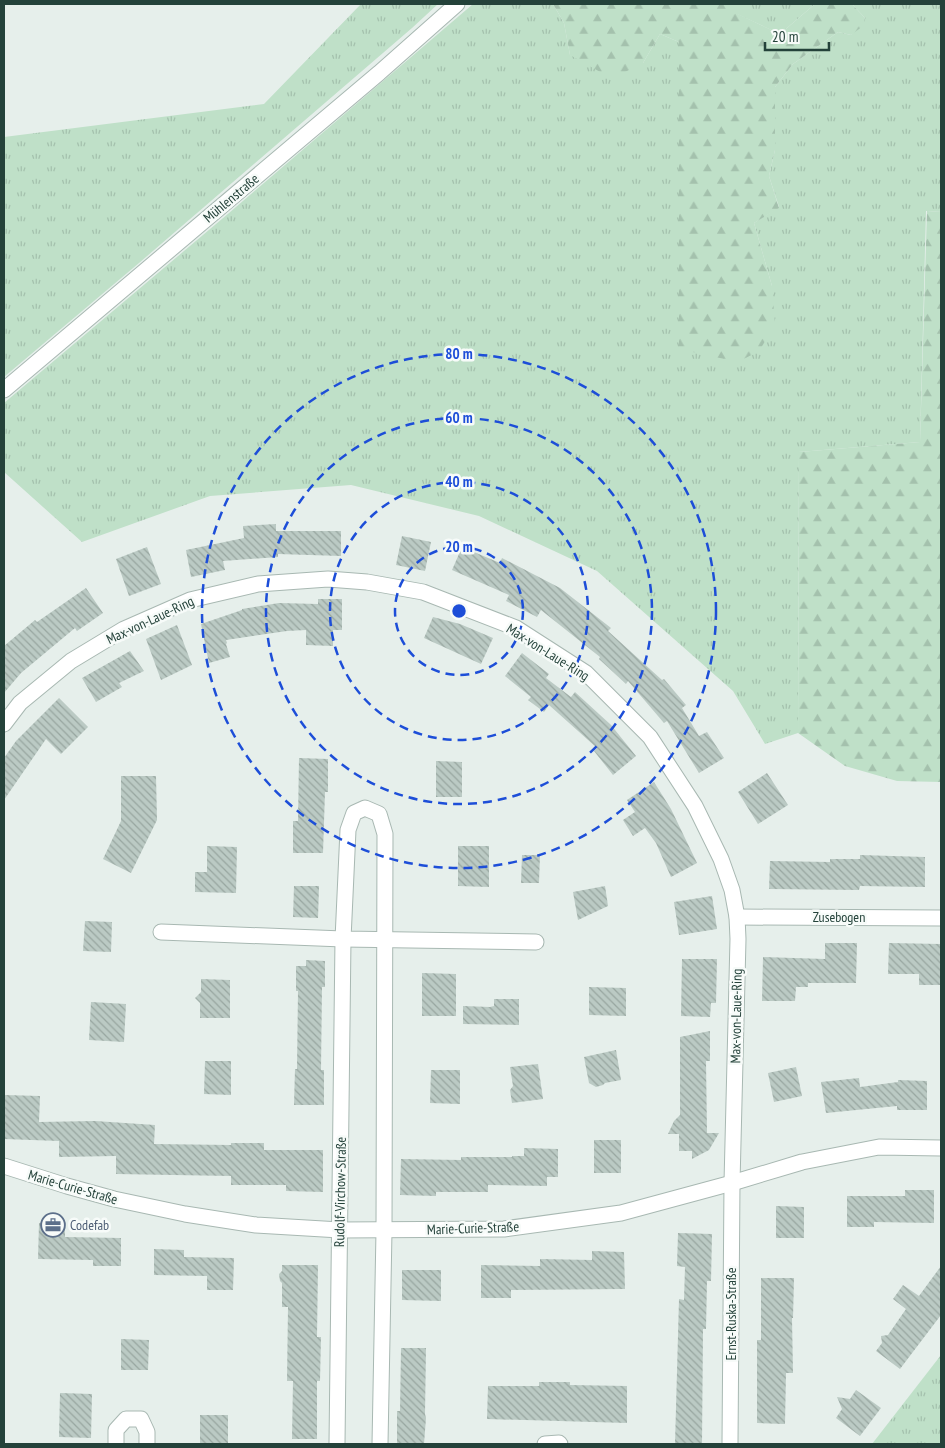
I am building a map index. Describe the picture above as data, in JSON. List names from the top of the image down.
{
  "streets": {
    "street": [
      "Mühlenstraße",
      "Max-von-Laue-Ring",
      "Zusebogen",
      "Marie-Curie-Straße",
      "Rudolf-Virchow-Straße",
      "Ernst-Ruska-Straße"
    ]
  },
  "crossings": [
    ["Max-von-Laue-Ring", "Zusebogen"],
    ["Max-von-Laue-Ring", "Marie-Curie-Straße"],
    ["Max-von-Laue-Ring", "Ernst-Ruska-Straße"],
    ["Marie-Curie-Straße", "Rudolf-Virchow-Straße"],
    ["Marie-Curie-Straße", "Ernst-Ruska-Straße"]
  ],
  "places": {
    "office": ["Codefab"]
  },
  "scale_bar": "20 m",
  "rings": [
    "80 m",
    "60 m",
    "40 m",
    "20 m"
  ]
}
